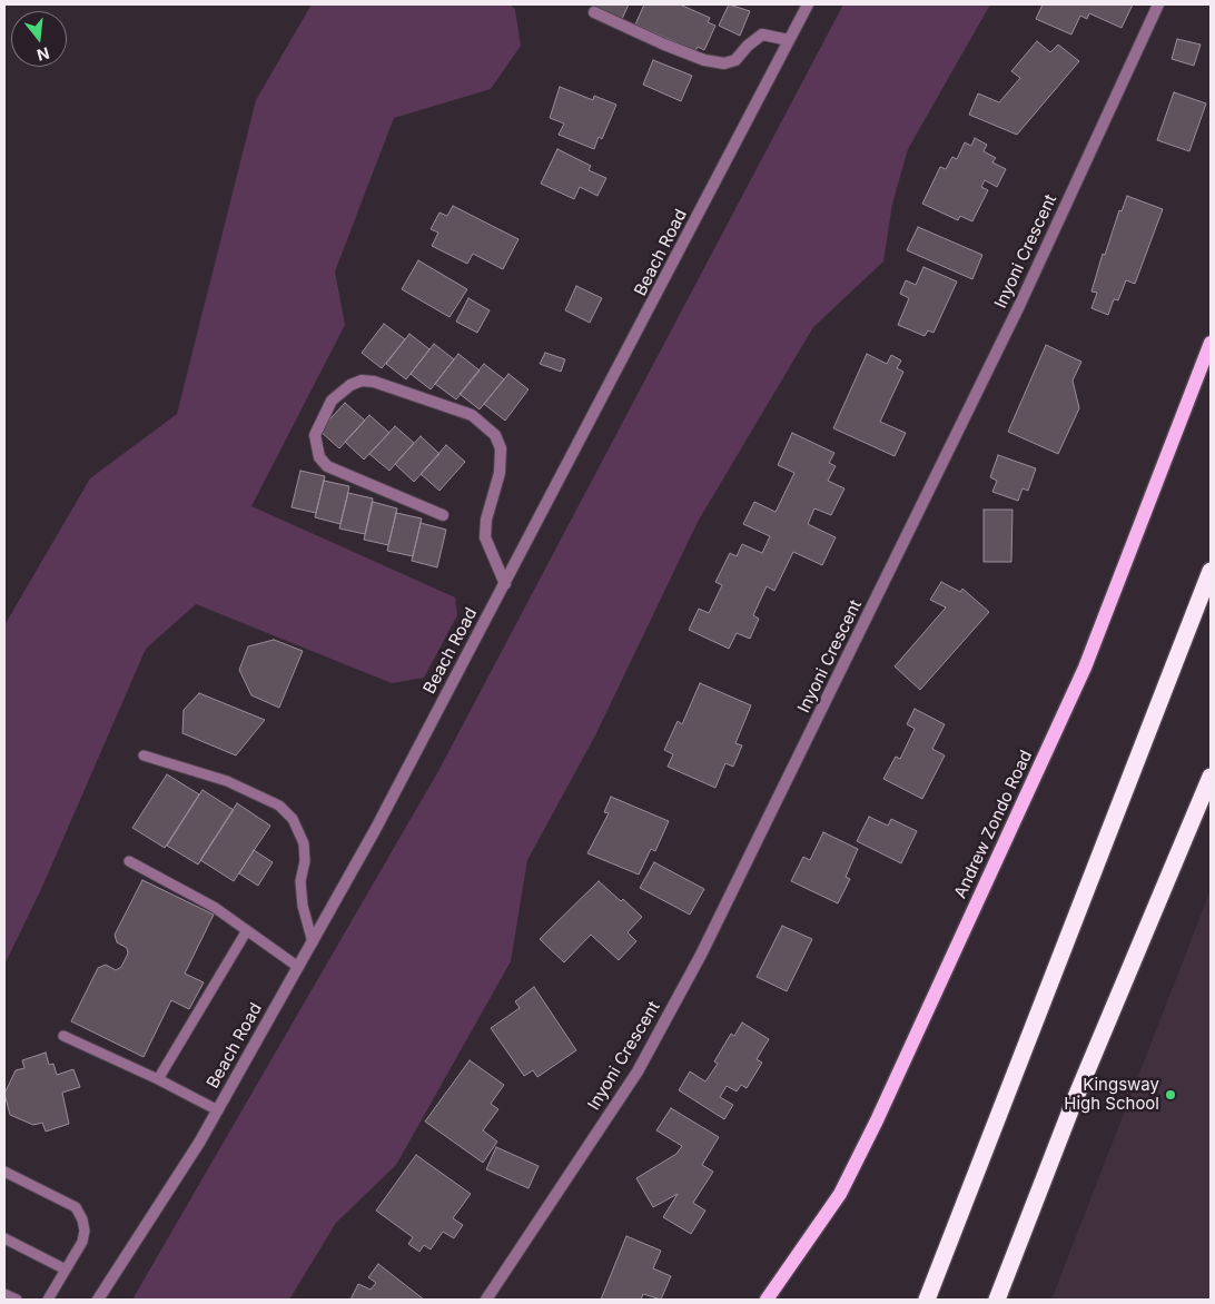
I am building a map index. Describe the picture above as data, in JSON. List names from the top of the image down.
{
  "streets": {
    "main road": ["Andrew Zondo Road"],
    "street": ["Inyoni Crescent", "Beach Road"]
  },
  "places": ["Kingsway High School"],
  "north": "bottom"
}
